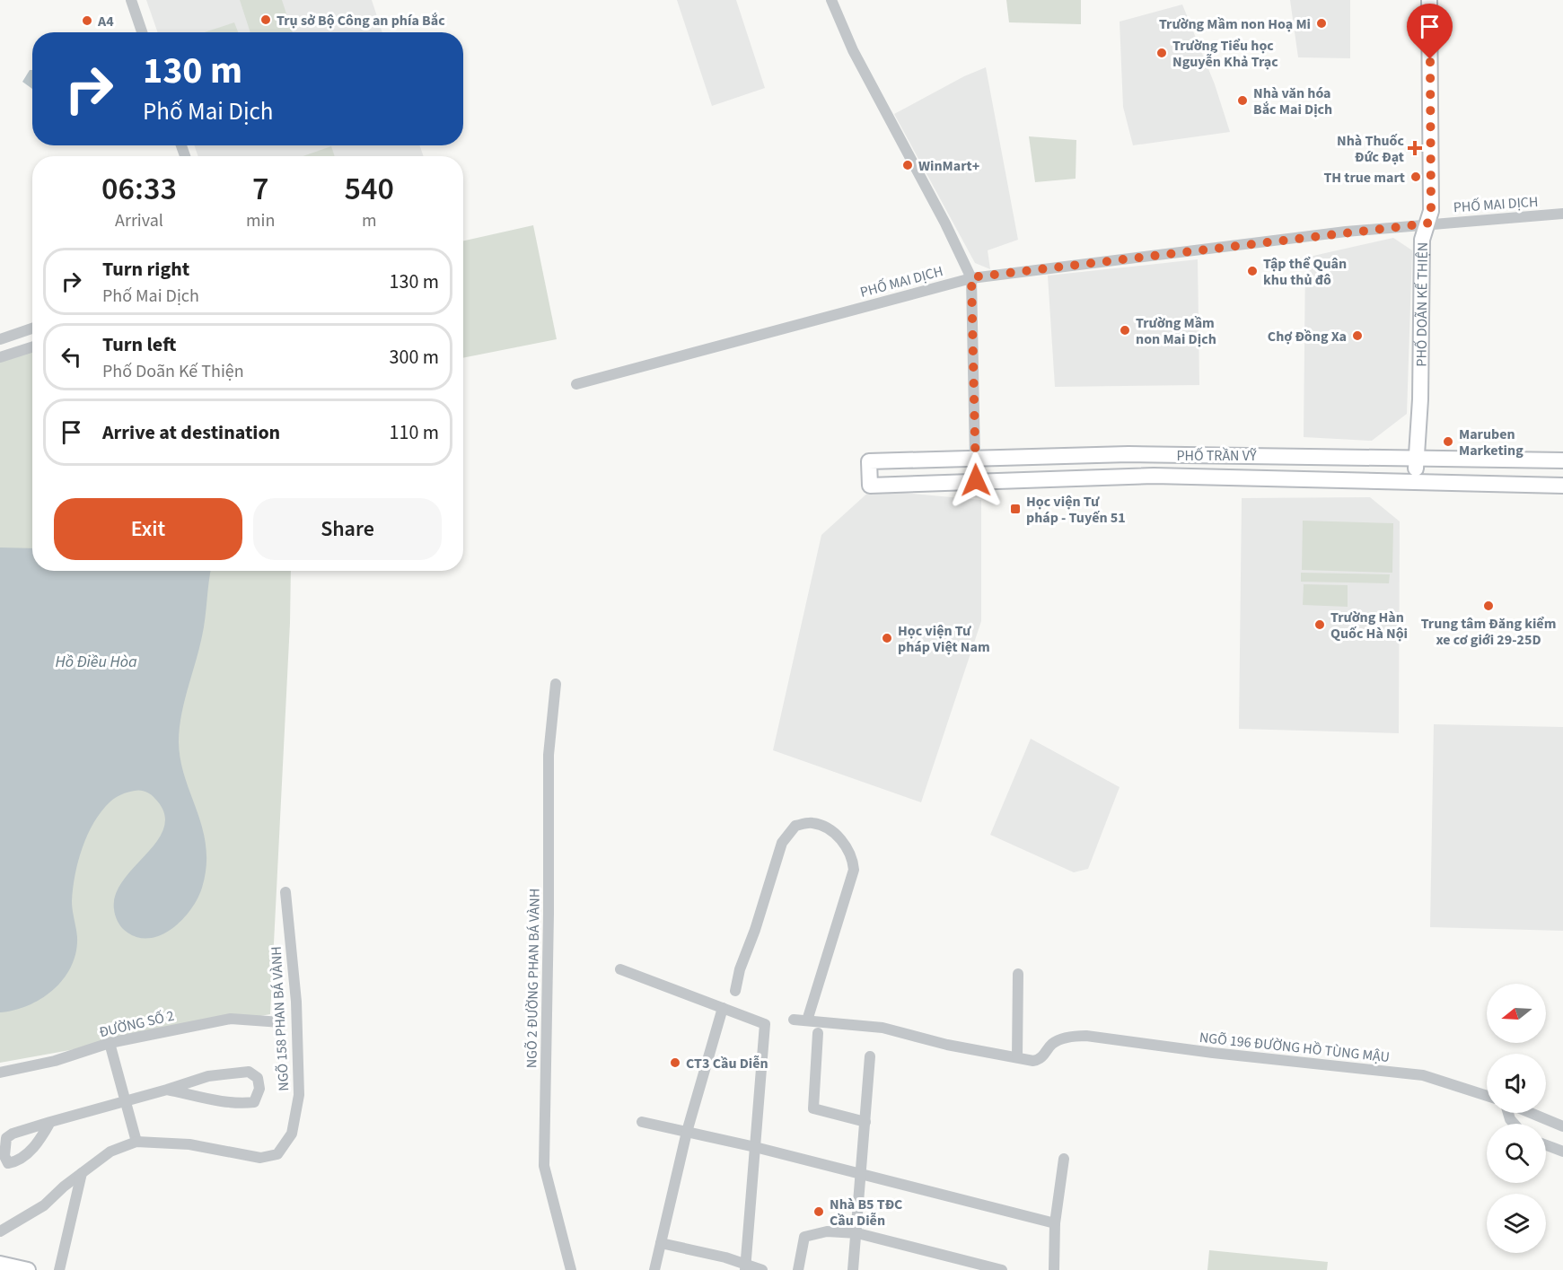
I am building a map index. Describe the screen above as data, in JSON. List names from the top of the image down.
{
  "streets": {
    "main road": ["PHỐ DOÃN KẾ THIỆN", "PHỐ TRẦN VỸ"],
    "street": [
      "PHỐ MAI DỊCH",
      "NGÕ 2 ĐƯỜNG PHAN BÁ VÀNH",
      "NGÕ 158 PHAN BÁ VÀNH",
      "ĐƯỜNG SỐ 2",
      "NGÕ 196 ĐƯỜNG HỒ TÙNG MẬU"
    ]
  },
  "crossings": [
    ["PHỐ MAI DỊCH", "PHỐ DOÃN KẾ THIỆN"],
    ["PHỐ DOÃN KẾ THIỆN", "PHỐ TRẦN VỸ"]
  ],
  "water": ["Hồ Điều Hòa"],
  "places": {
    "other": [
      "Trụ sở Bộ Công an phía Bắc",
      "A4",
      "Trường Mầm non Hoạ Mi",
      "Trường Tiểu học Nguyễn Khả Trạc",
      "Nhà văn hóa Bắc Mai Dịch",
      "WinMart+",
      "TH true mart",
      "Tập thể Quân khu thủ đô",
      "Trường Mầm non Mai Dịch",
      "Chợ Đồng Xa",
      "Maruben Marketing",
      "Trung tâm Đăng kiểm xe cơ giới 29-25D",
      "Trường Hàn Quốc Hà Nội",
      "Học viện Tư pháp Việt Nam",
      "CT3 Cầu Diễn",
      "Nhà B5 TĐC Cầu Diễn"
    ],
    "health": ["Nhà Thuốc Đức Đạt"],
    "transit": ["Học viện Tư pháp - Tuyến 51"]
  },
  "north": "left",
  "page": {
    "turn": ["130 m", "Phố Mai Dịch"],
    "eta": [
      "06:33",
      "Arrival",
      "7",
      "min",
      "540",
      "m"
    ],
    "list": [
      {
        "name": "Turn right",
        "note": "Phố Mai Dịch",
        "value": "130 m"
      },
      {
        "name": "Turn left",
        "note": "Phố Doãn Kế Thiện",
        "value": "300 m"
      },
      {
        "name": "Arrive at destination",
        "value": "110 m"
      }
    ],
    "buttons": ["Exit", "Share"]
  }
}
